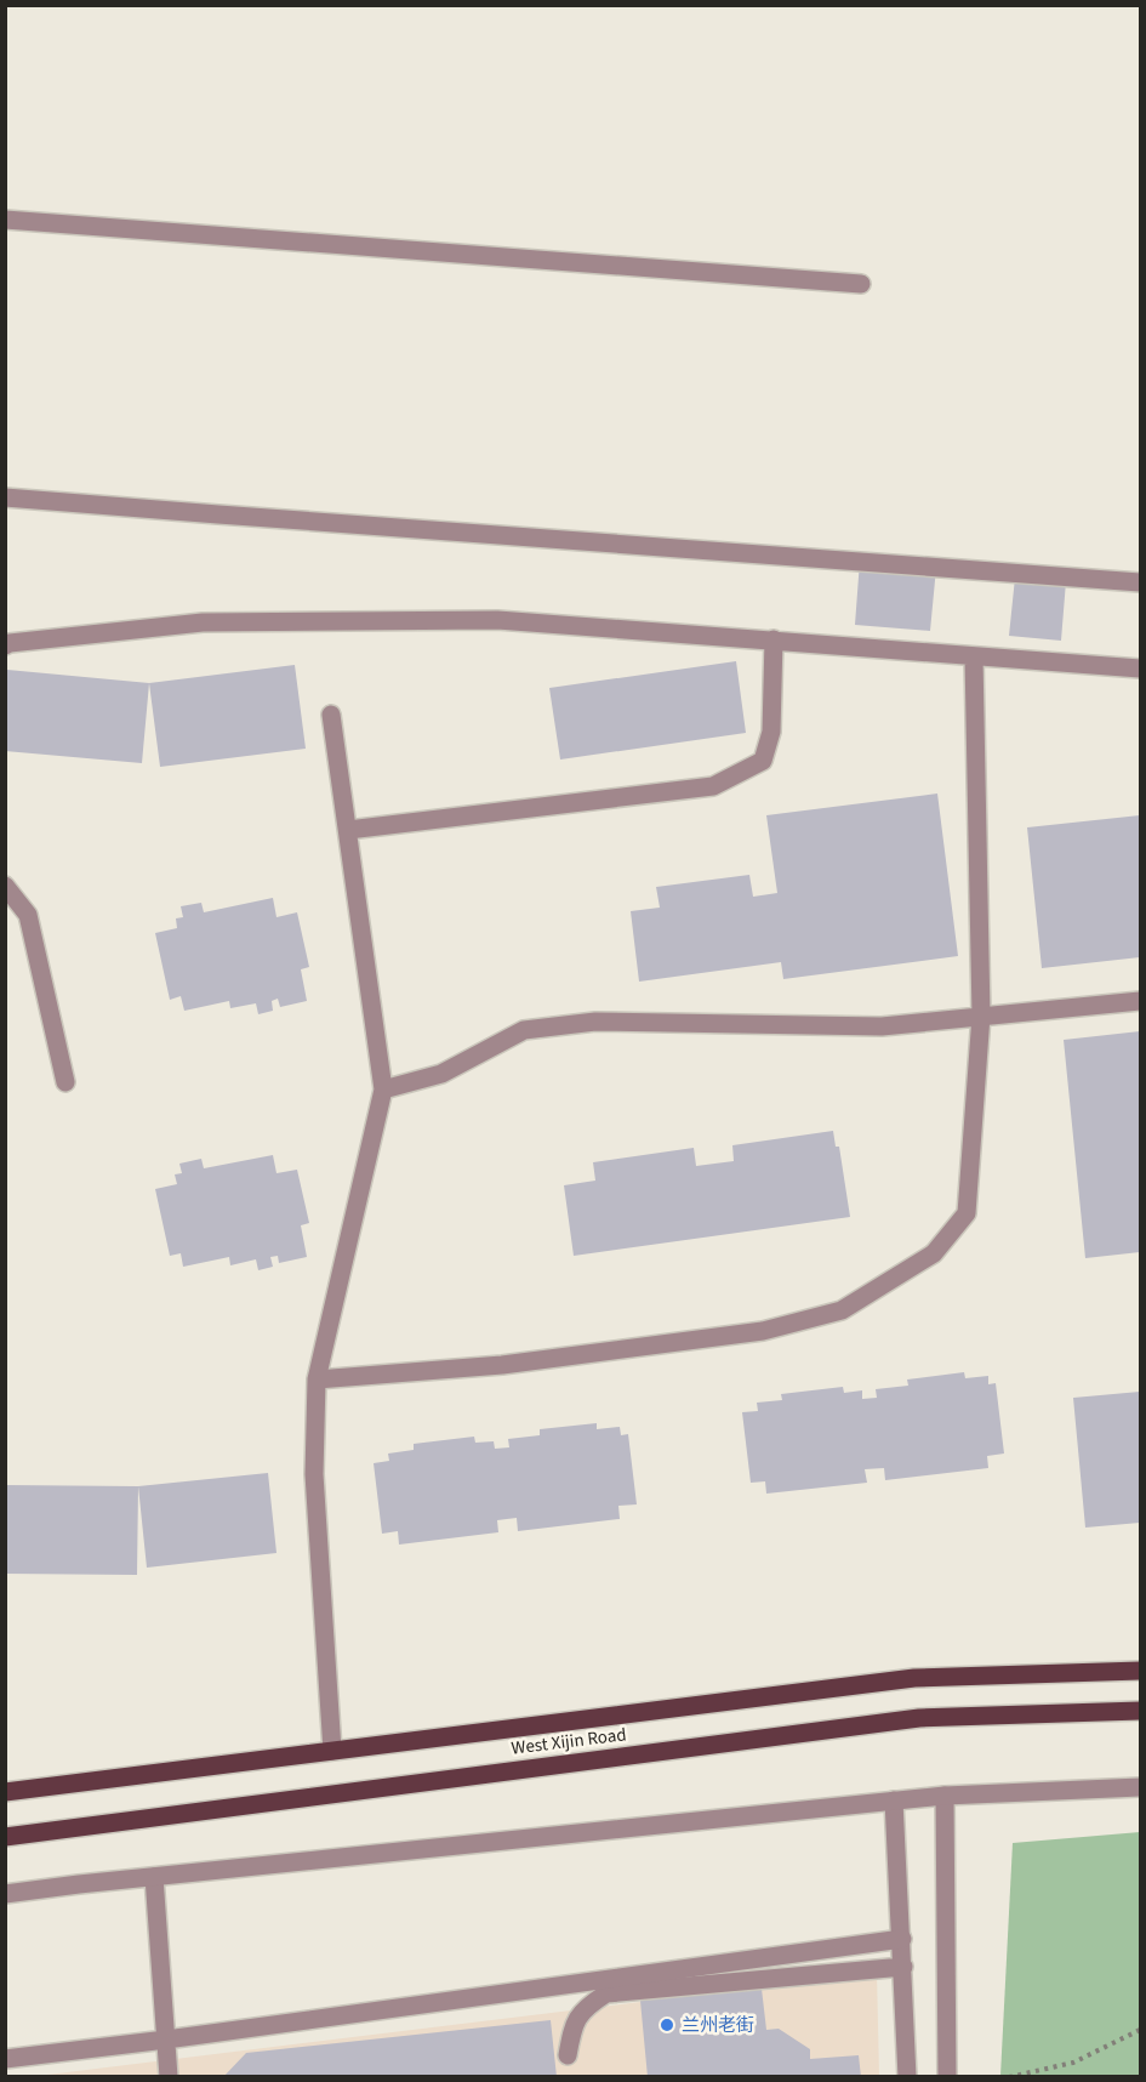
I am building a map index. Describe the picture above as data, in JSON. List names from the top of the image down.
{
  "streets": {
    "main road": ["West Xijin Road"]
  },
  "places": ["兰州老街"]
}
